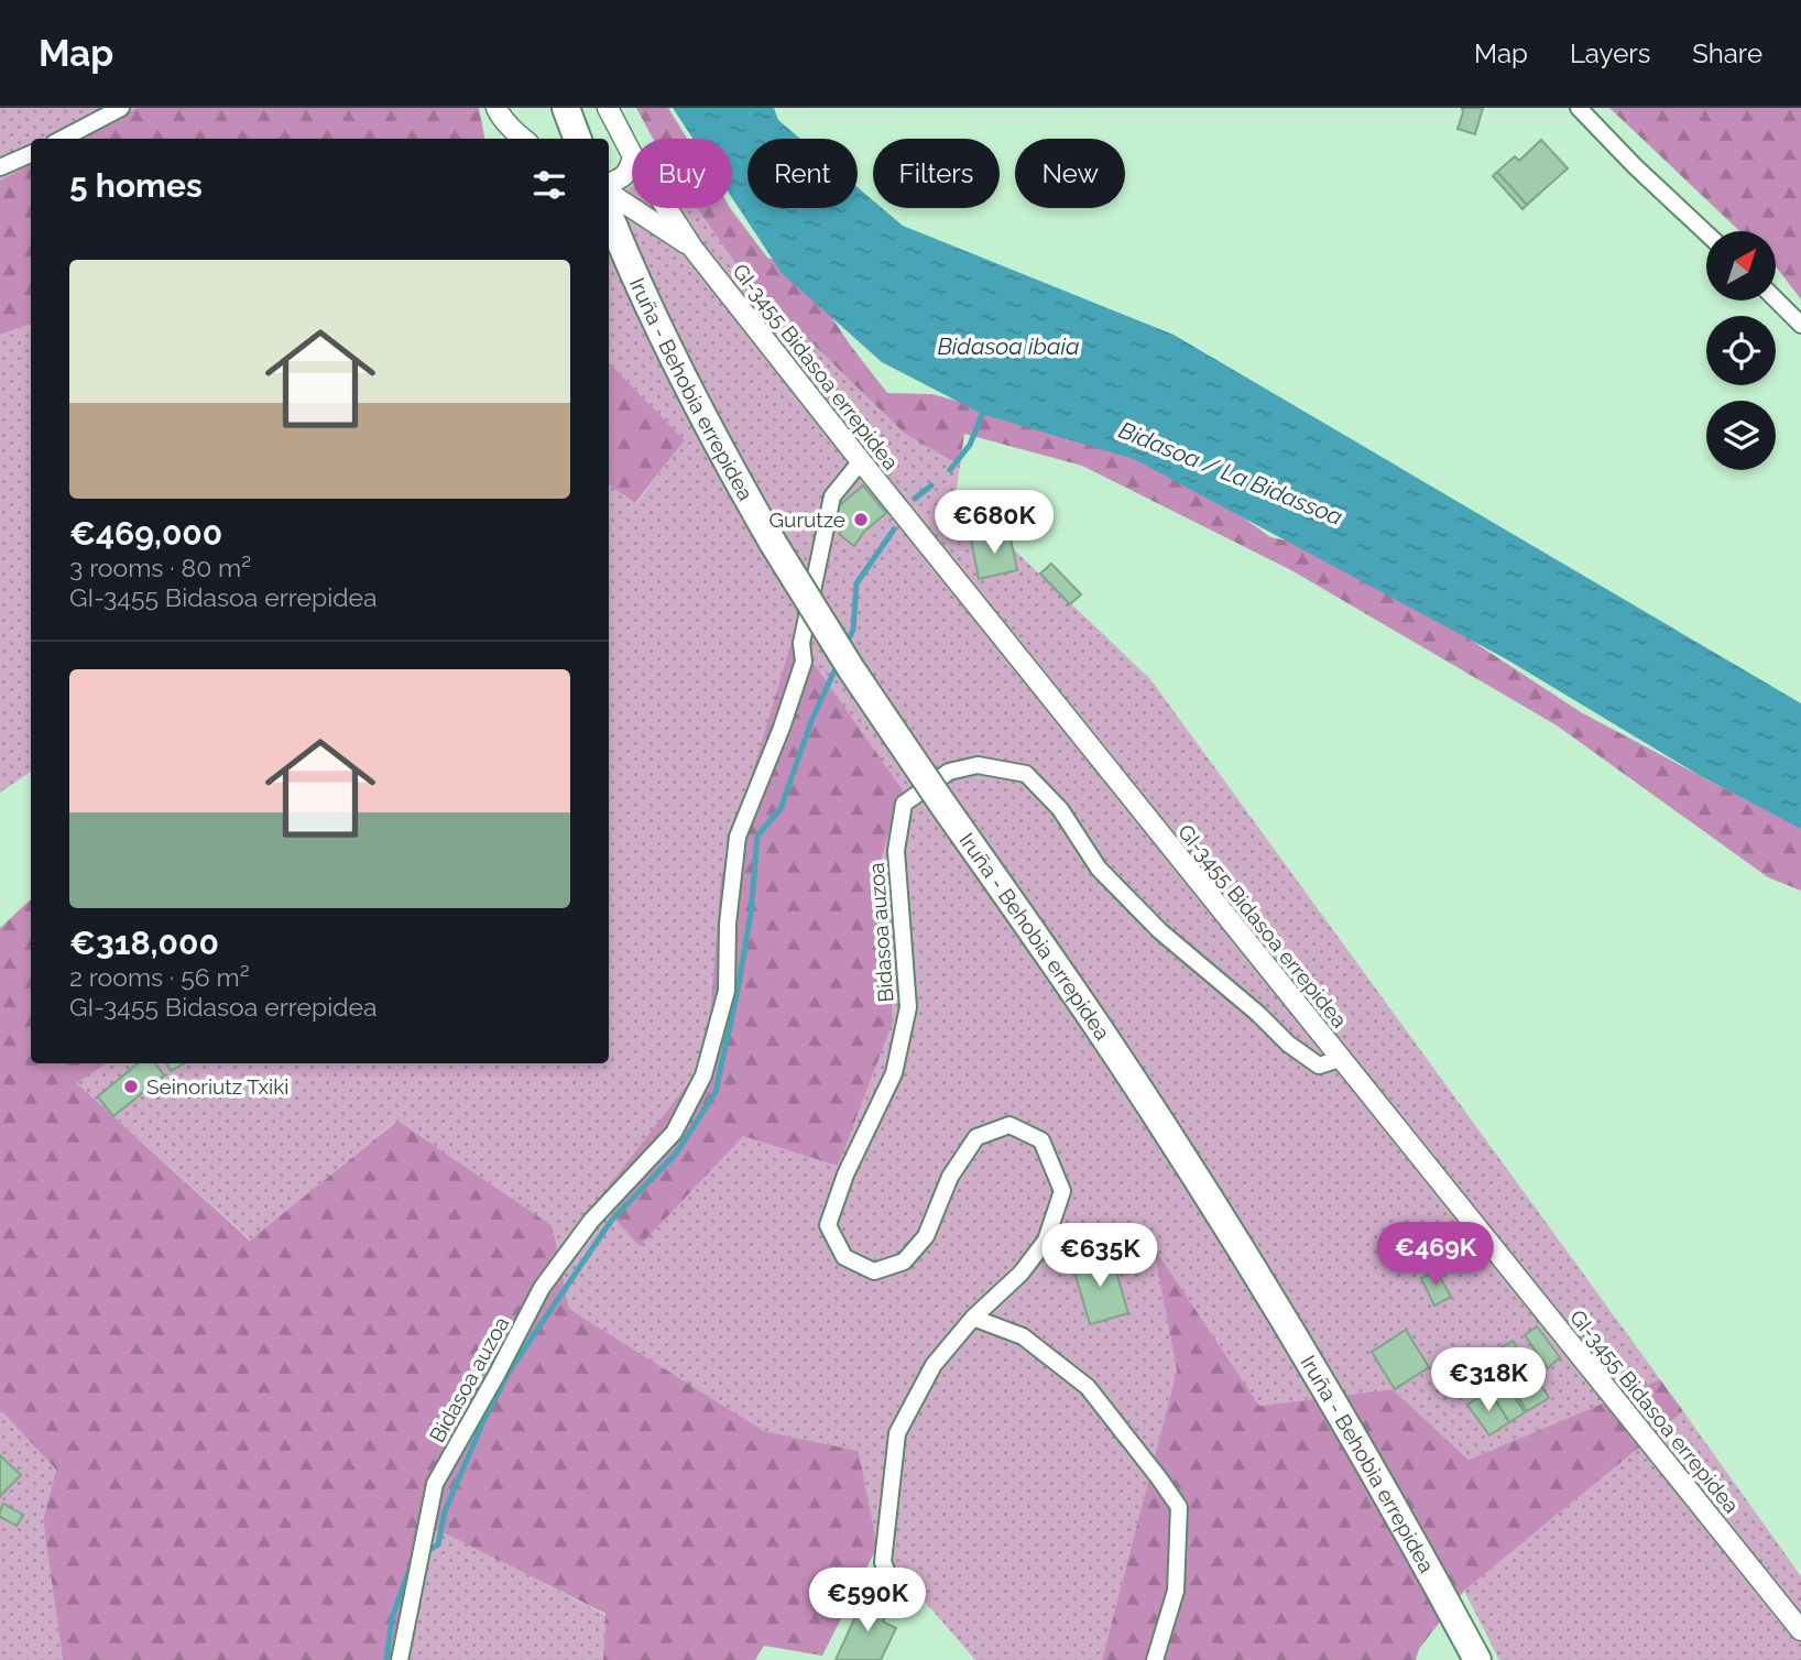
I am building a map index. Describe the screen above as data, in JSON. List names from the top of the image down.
{
  "streets": {
    "highway": ["Iruña - Behobia errepidea"],
    "street": ["GI-3455 Bidasoa errepidea", "Bidasoa auzoa"]
  },
  "crossings": [
    ["GI-3455 Bidasoa errepidea", "Bidasoa auzoa"]
  ],
  "water": ["Bidasoa ibaia", "Bidasoa / La Bidassoa"],
  "places": ["Gurutze", "Seinoriutz Txiki"],
  "north": "top right",
  "page": {
    "header": "Map",
    "nav": ["Map", "Layers", "Share"],
    "chip": [
      "Buy",
      "Rent",
      "Filters",
      "New"
    ],
    "heading": "5 homes",
    "list": [
      {
        "name": "€469,000",
        "note": "3 rooms · 80 m² · GI-3455 Bidasoa errepidea"
      },
      {
        "name": "€318,000",
        "note": "2 rooms · 56 m² · GI-3455 Bidasoa errepidea"
      }
    ],
    "price": [
      "€680K",
      "€469K",
      "€635K",
      "€318K",
      "€590K"
    ]
  }
}
